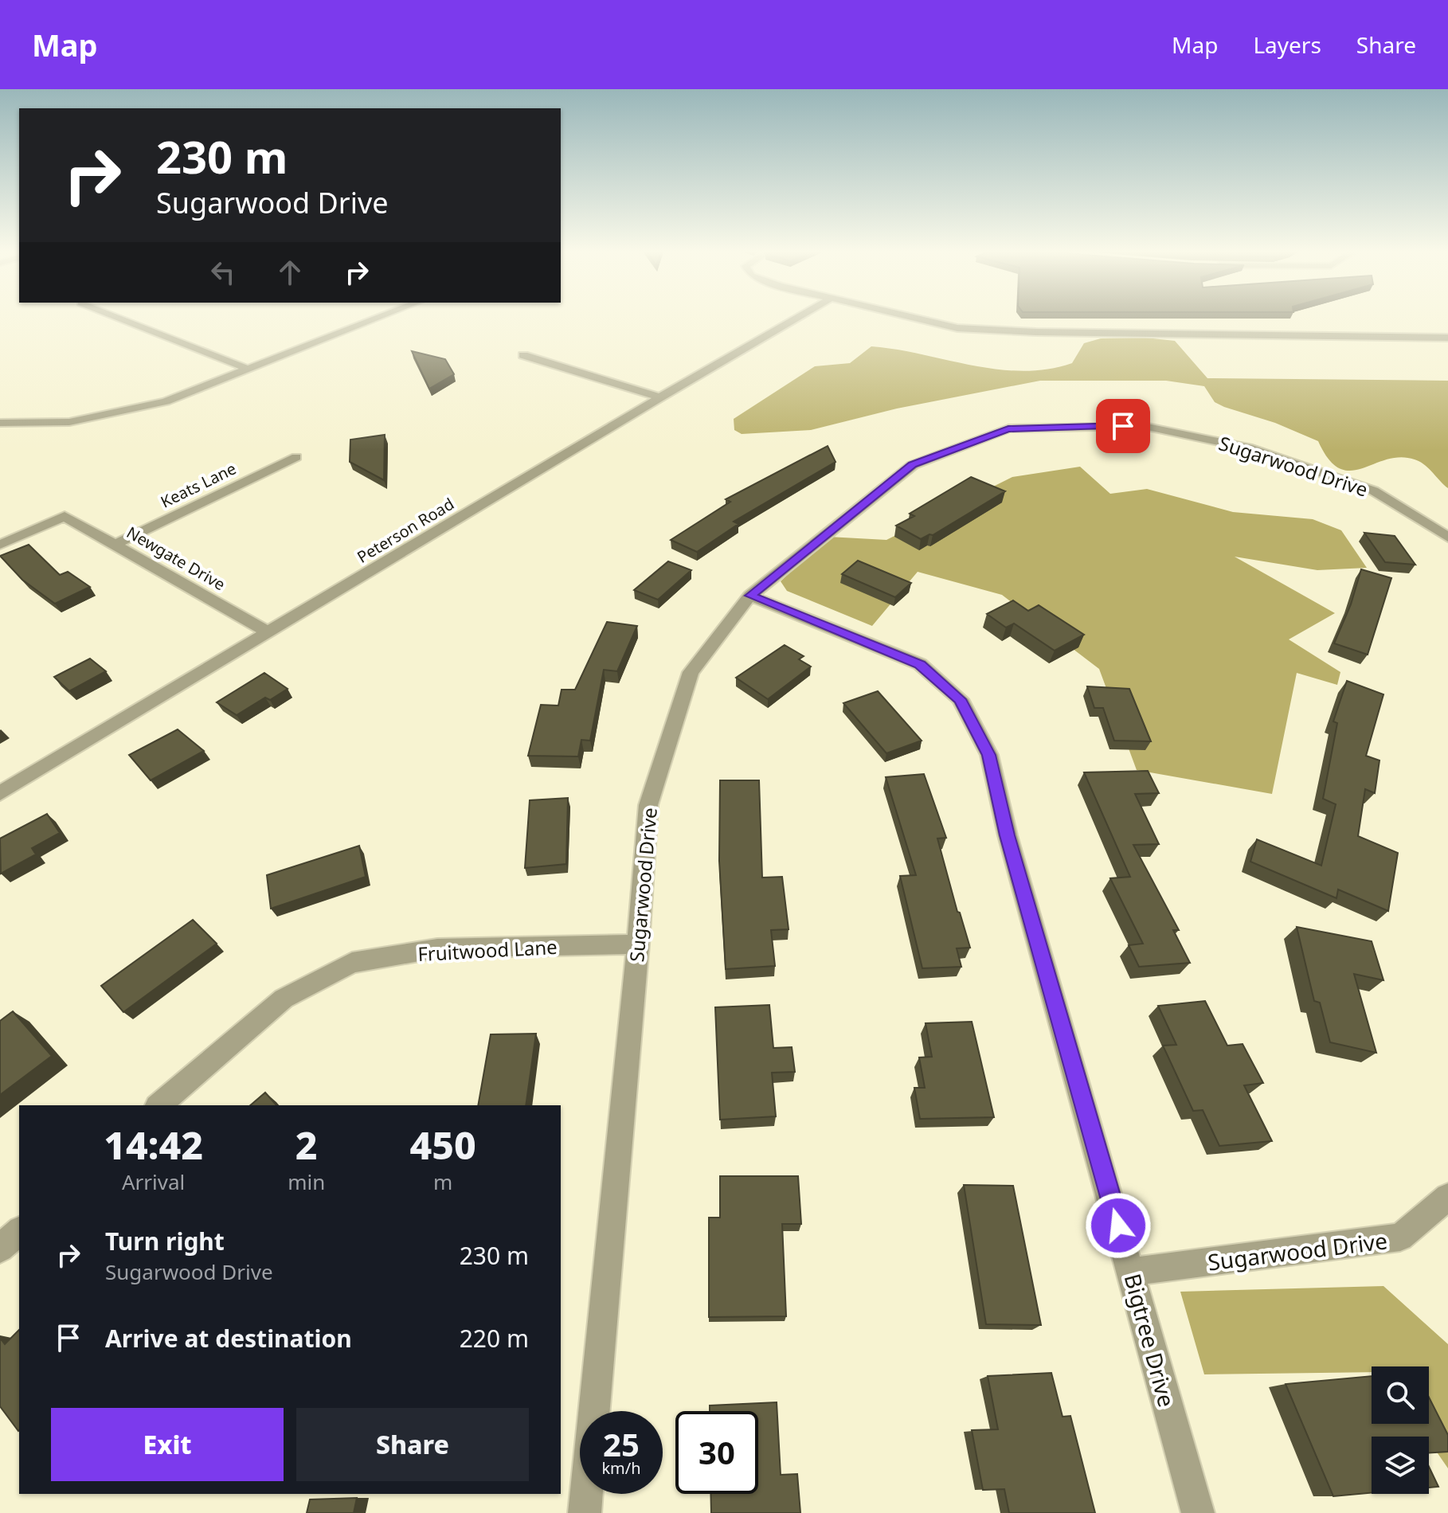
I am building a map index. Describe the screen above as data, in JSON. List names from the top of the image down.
{
  "streets": {
    "street": [
      "Sugarwood Drive",
      "Keats Lane",
      "Peterson Road",
      "Newgate Drive",
      "Fruitwood Lane",
      "Bigtree Drive"
    ]
  },
  "crossings": [
    ["Sugarwood Drive", "Fruitwood Lane"],
    ["Sugarwood Drive", "Bigtree Drive"],
    ["Keats Lane", "Newgate Drive"],
    ["Peterson Road", "Newgate Drive"]
  ],
  "page": {
    "header": "Map",
    "nav": ["Map", "Layers", "Share"],
    "turn": ["230 m", "Sugarwood Drive"],
    "eta": [
      "14:42",
      "Arrival",
      "2",
      "min",
      "450",
      "m"
    ],
    "list": [
      {
        "name": "Turn right",
        "note": "Sugarwood Drive",
        "value": "230 m"
      },
      {
        "name": "Arrive at destination",
        "value": "220 m"
      }
    ],
    "buttons": ["Exit", "Share"],
    "speed": "25 km/h",
    "limit": "30"
  }
}
